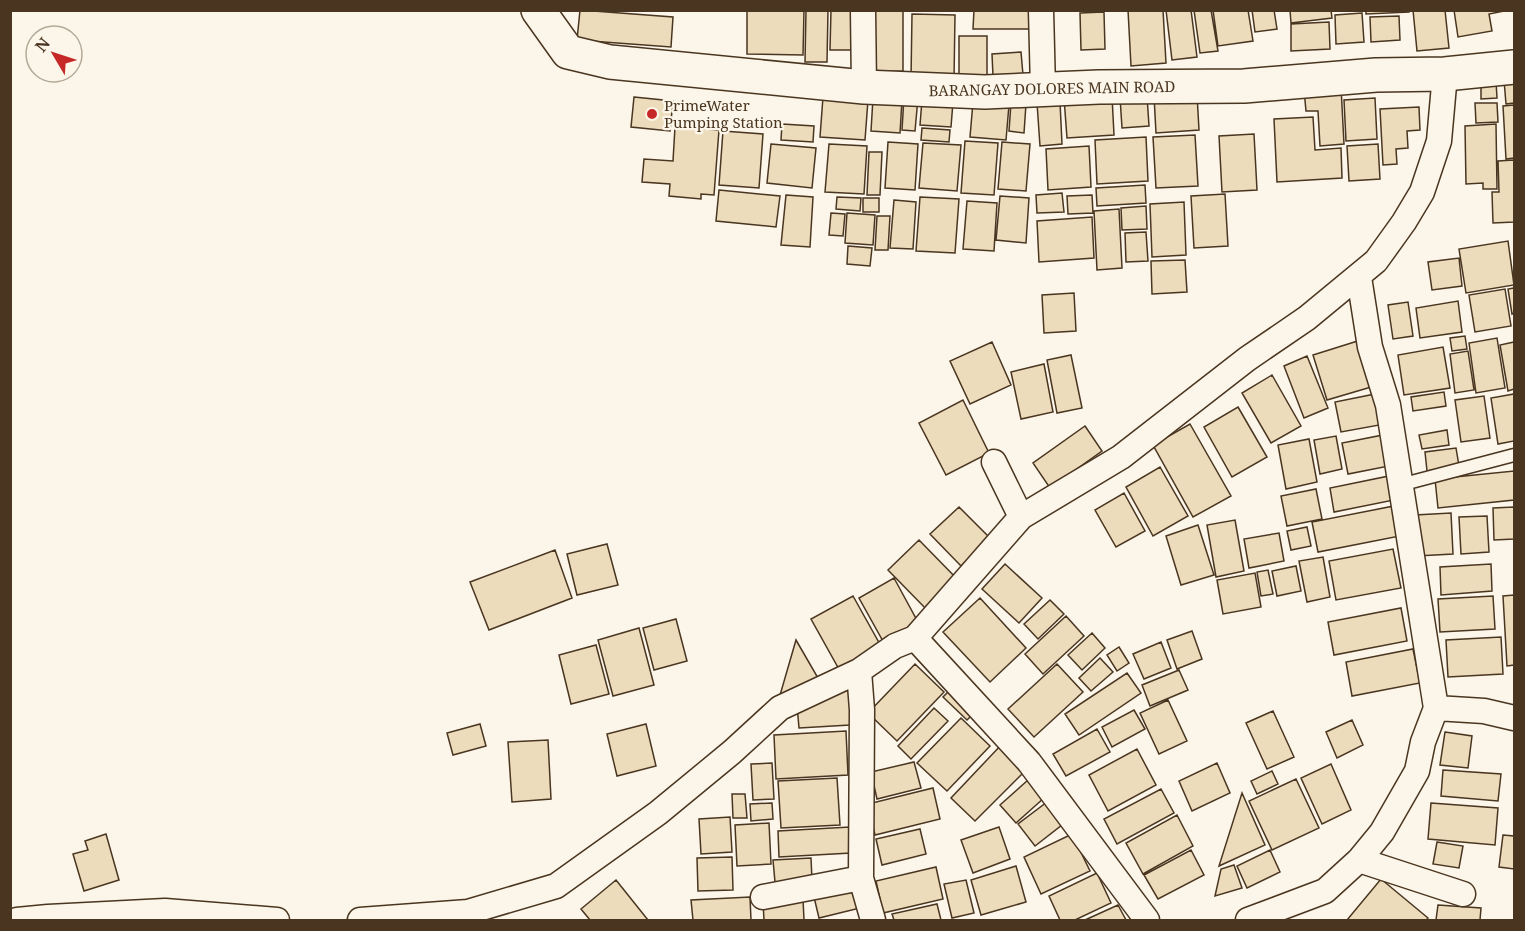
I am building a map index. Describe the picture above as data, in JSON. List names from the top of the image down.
{
  "streets": {
    "street": ["BARANGAY DOLORES MAIN ROAD"]
  },
  "places": ["PrimeWater Pumping Station"],
  "north": "top left"
}
